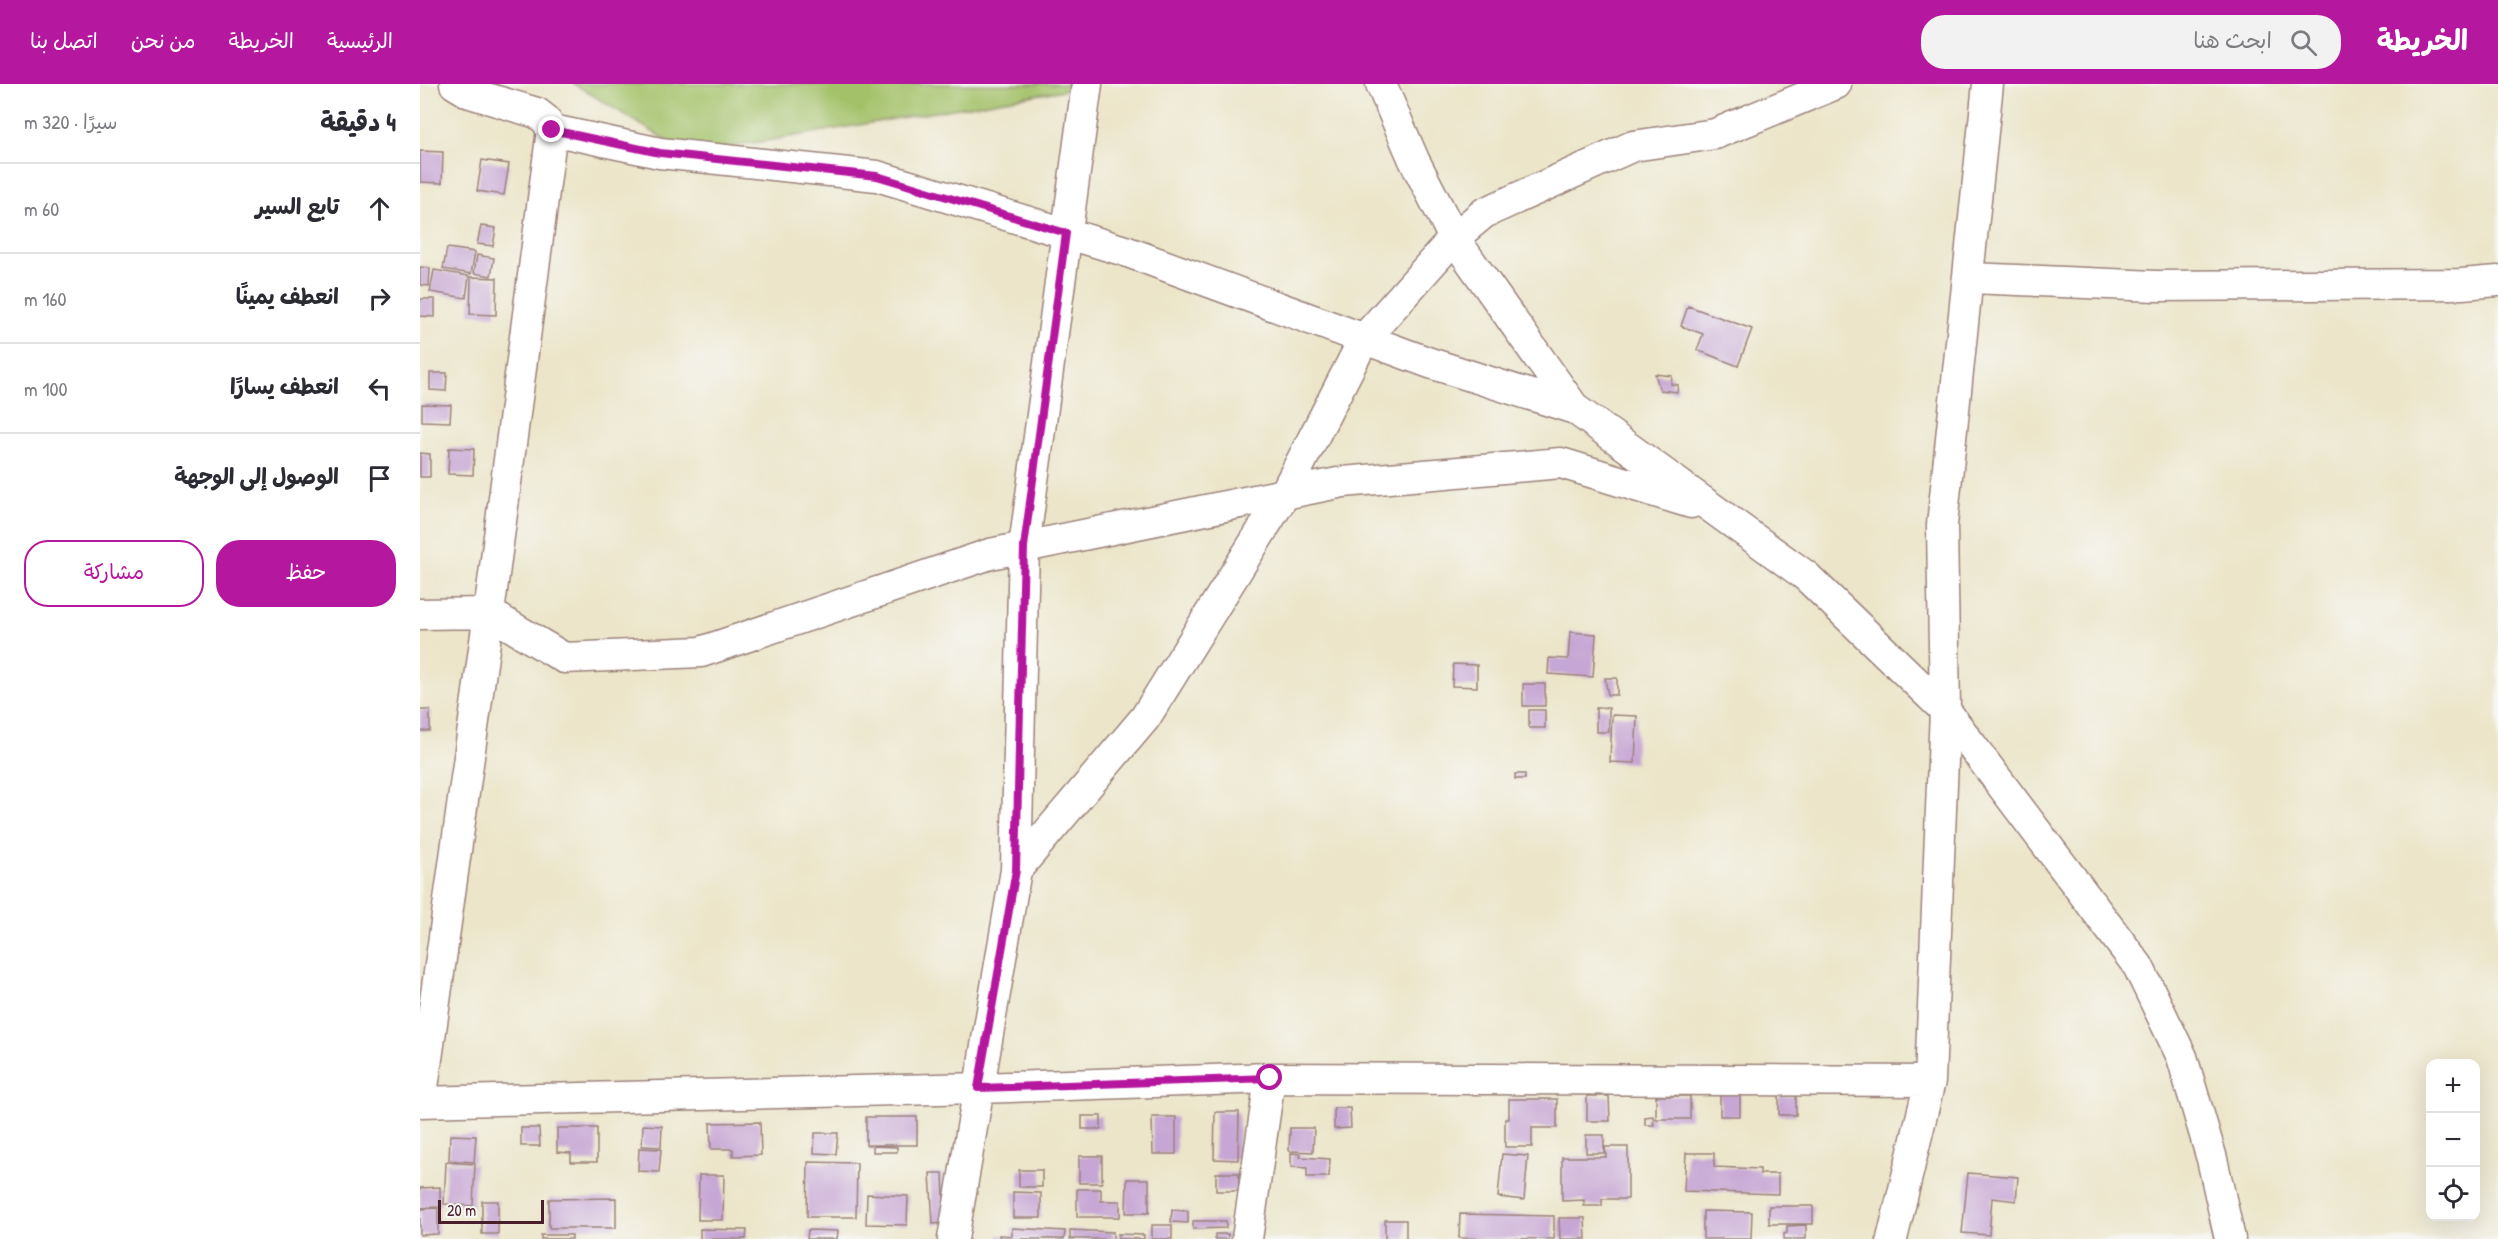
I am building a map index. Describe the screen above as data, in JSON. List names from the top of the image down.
{
  "scale_bar": "20 m",
  "page": {
    "header": "الخريطة",
    "search": "ابحث هنا",
    "nav": [
      "الرئيسية",
      "الخريطة",
      "من نحن",
      "اتصل بنا"
    ],
    "heading": ["4 دقيقة", "سيرًا · 320 m"],
    "list": [
      ["تابع السير", "60 m"],
      ["انعطف يمينًا", "160 m"],
      ["انعطف يسارًا", "100 m"],
      "الوصول إلى الوجهة"
    ],
    "buttons": ["حفظ", "مشاركة"],
    "map_buttons": ["+", "−"],
    "scale": "20 m"
  }
}
